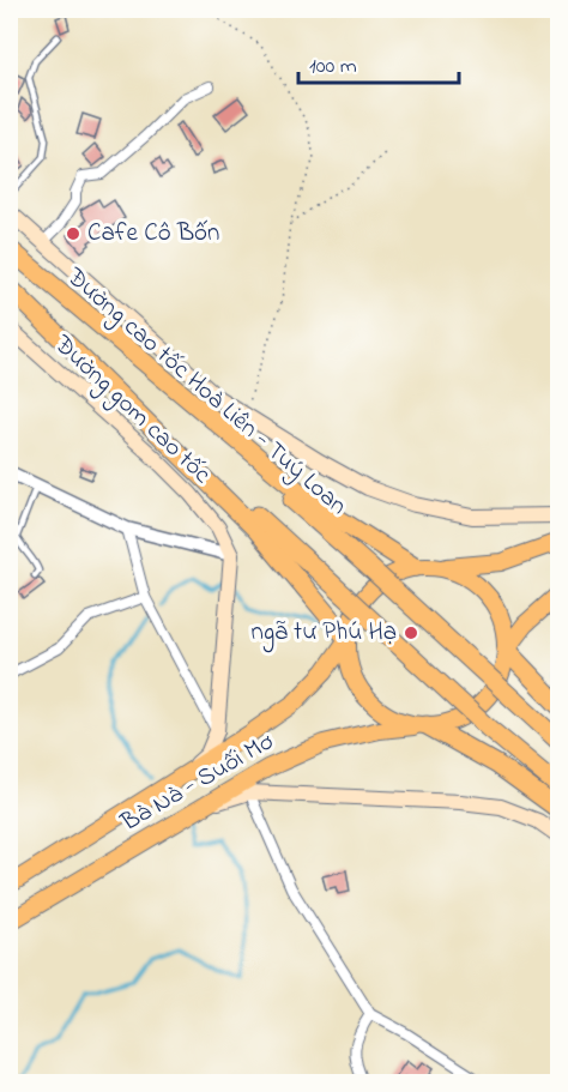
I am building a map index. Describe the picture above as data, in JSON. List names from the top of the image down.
{
  "streets": {
    "highway": ["Đường cao tốc Hoà Liên - Tuý Loan"],
    "main road": ["Đường gom cao tốc", "Bà Nà - Suối Mơ"]
  },
  "places": ["Cafe Cô Bốn", "ngã tư Phú Hạ"],
  "scale_bar": "100 m"
}
